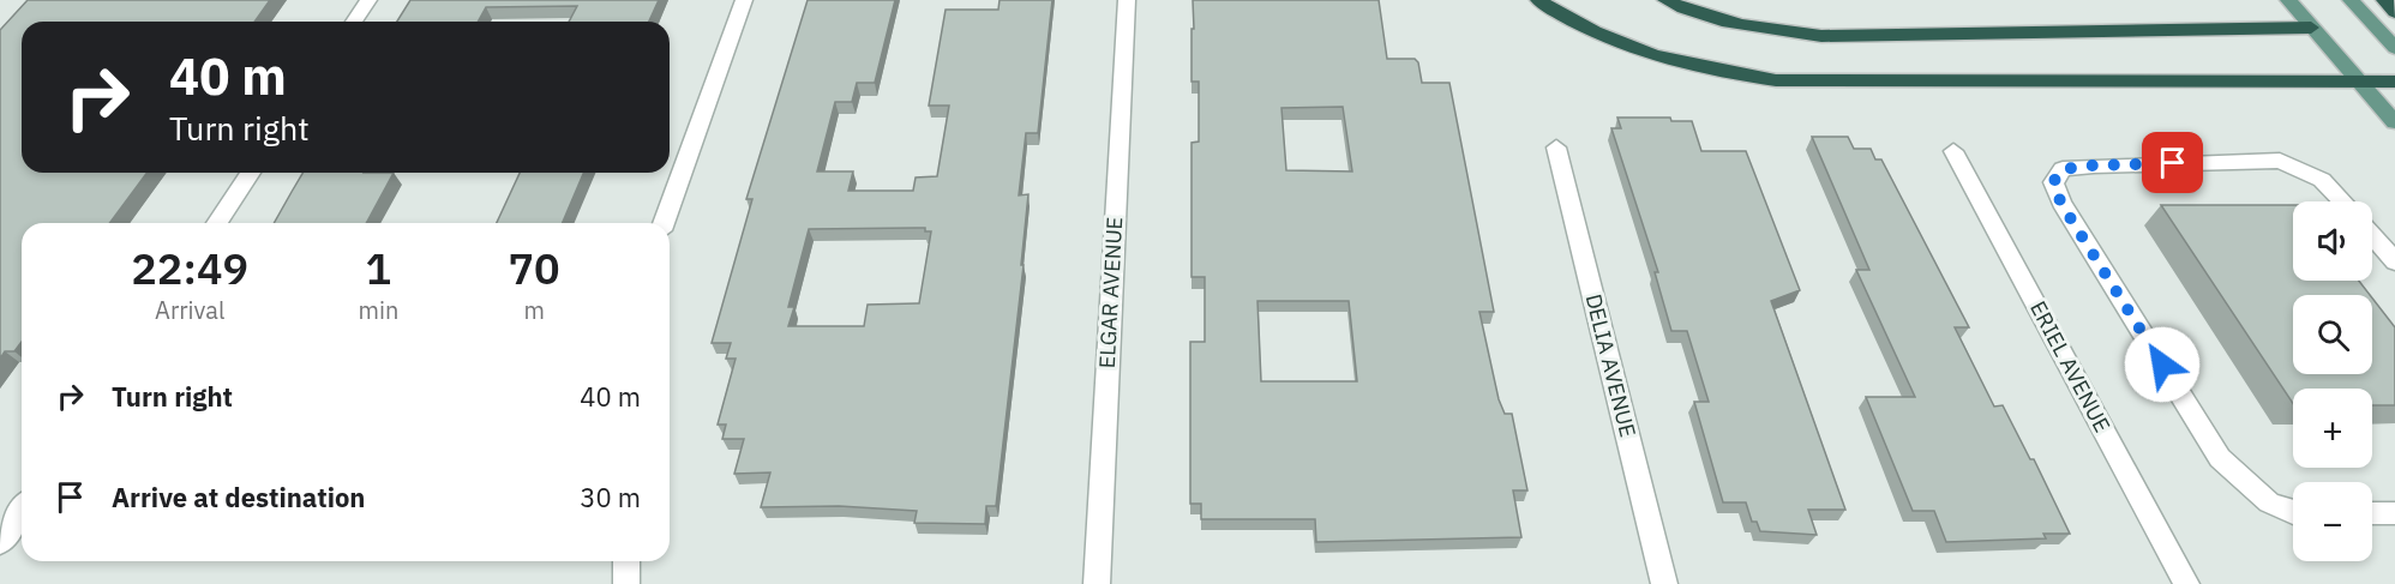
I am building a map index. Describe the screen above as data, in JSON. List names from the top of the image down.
{
  "streets": {
    "street": ["ELGAR AVENUE", "DELIA AVENUE", "ERIEL AVENUE"]
  },
  "page": {
    "turn": ["40 m", "Turn right"],
    "map_buttons": ["+", "−"],
    "eta": [
      "22:49",
      "Arrival",
      "1",
      "min",
      "70",
      "m"
    ],
    "list": [
      {
        "name": "Turn right",
        "value": "40 m"
      },
      {
        "name": "Arrive at destination",
        "value": "30 m"
      }
    ]
  }
}
